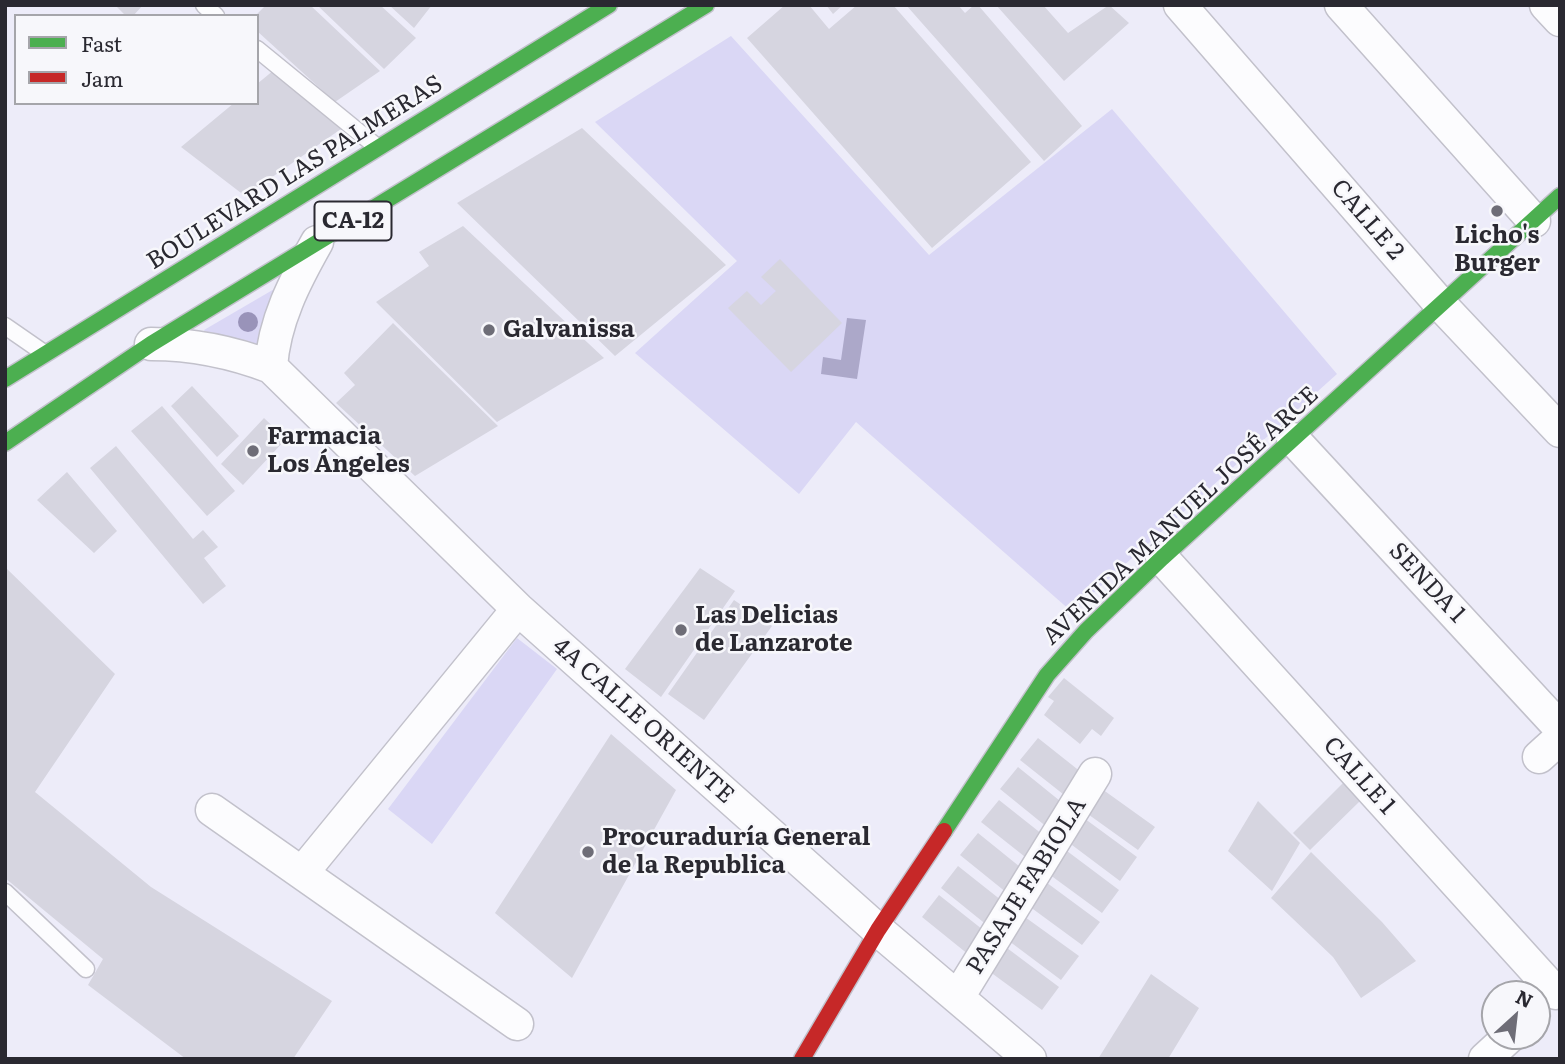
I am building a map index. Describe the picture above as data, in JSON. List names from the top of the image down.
{
  "streets": {
    "main road": ["BOULEVARD LAS PALMERAS", "CA-12", "AVENIDA MANUEL JOSÉ ARCE"],
    "street": [
      "CALLE 2",
      "SENDA 1",
      "4A CALLE ORIENTE",
      "CALLE 1",
      "PASAJE FABIOLA"
    ]
  },
  "crossings": [
    ["CALLE 2", "AVENIDA MANUEL JOSÉ ARCE"],
    ["AVENIDA MANUEL JOSÉ ARCE", "SENDA 1"],
    ["AVENIDA MANUEL JOSÉ ARCE", "4A CALLE ORIENTE"],
    ["AVENIDA MANUEL JOSÉ ARCE", "CALLE 1"],
    ["4A CALLE ORIENTE", "PASAJE FABIOLA"]
  ],
  "places": [
    "Licho's Burger",
    "Galvanissa",
    "Farmacia Los Ángeles",
    "Las Delicias de Lanzarote",
    "Procuraduría General de la Republica"
  ],
  "legend": ["Fast", "Jam"],
  "north": "top right"
}
